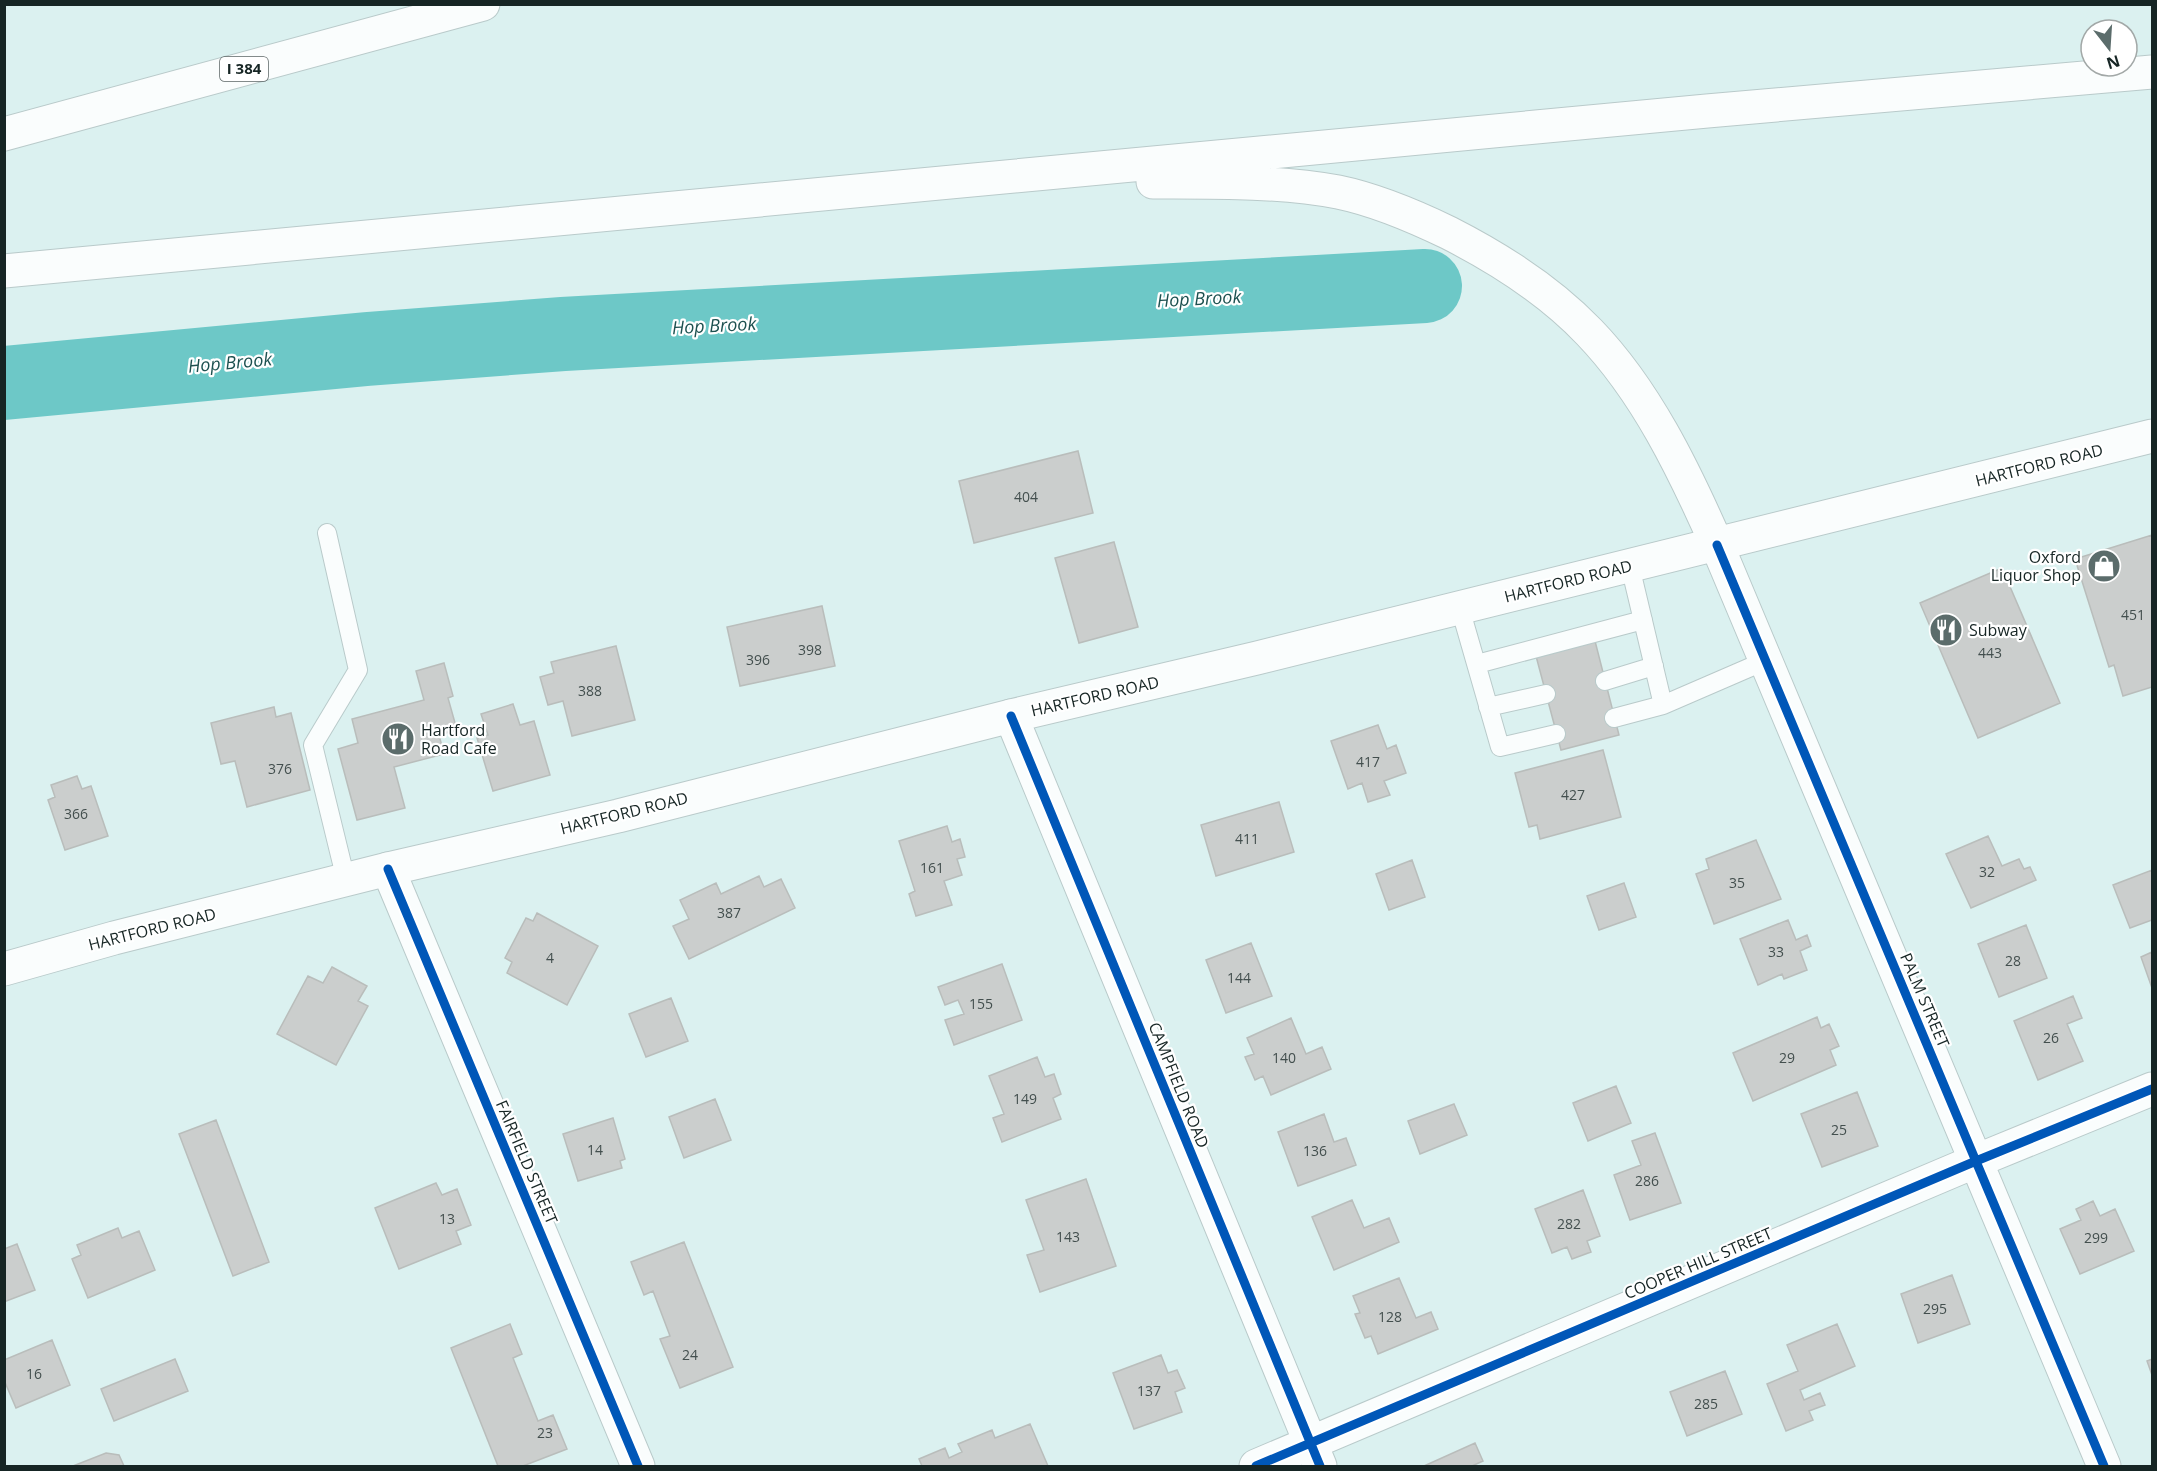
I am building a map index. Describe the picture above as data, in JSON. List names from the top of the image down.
{
  "streets": {
    "main road": [
      "I 384",
      "HARTFORD ROAD",
      "PALM STREET",
      "CAMPFIELD ROAD",
      "FAIRFIELD STREET",
      "COOPER HILL STREET"
    ]
  },
  "crossings": [
    ["HARTFORD ROAD", "PALM STREET"],
    ["HARTFORD ROAD", "CAMPFIELD ROAD"],
    ["HARTFORD ROAD", "FAIRFIELD STREET"],
    ["PALM STREET", "COOPER HILL STREET"],
    ["CAMPFIELD ROAD", "COOPER HILL STREET"]
  ],
  "water": ["Hop Brook"],
  "places": {
    "shop": ["Oxford Liquor Shop"],
    "restaurant": ["Subway", "Hartford Road Cafe"]
  },
  "house_numbers": [
    "404",
    "451",
    "398",
    "443",
    "396",
    "388",
    "417",
    "376",
    "427",
    "366",
    "411",
    "161",
    "32",
    "35",
    "387",
    "33",
    "4",
    "28",
    "144",
    "155",
    "26",
    "140",
    "29",
    "149",
    "25",
    "14",
    "136",
    "286",
    "13",
    "282",
    "143",
    "299",
    "295",
    "128",
    "24",
    "16",
    "137",
    "285",
    "23"
  ],
  "north": "bottom"
}
